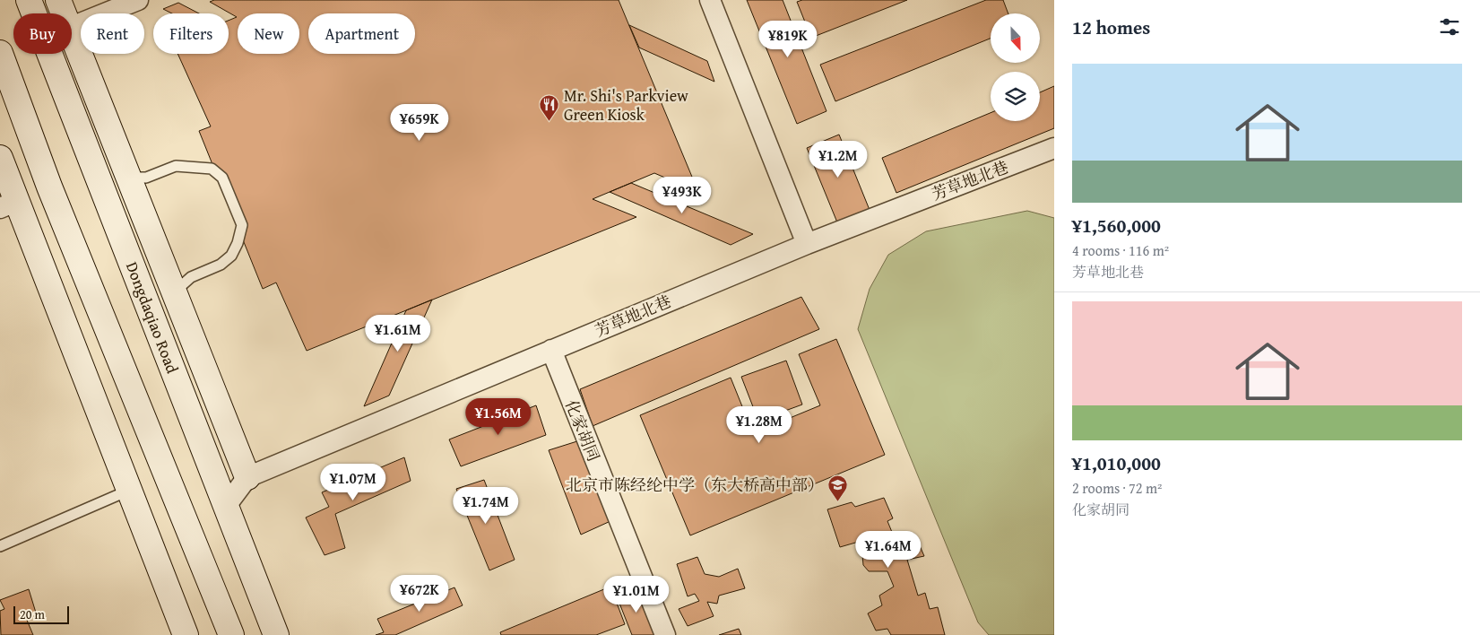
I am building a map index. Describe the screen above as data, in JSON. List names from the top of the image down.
{
  "streets": {
    "main road": ["Dongdaqiao Road"],
    "street": ["芳草地北巷", "化家胡同"]
  },
  "crossings": [
    ["芳草地北巷", "化家胡同"]
  ],
  "places": {
    "restaurant": ["Mr. Shi's Parkview Green Kiosk"],
    "school or university": ["北京市陈经纶中学（东大桥高中部）"]
  },
  "scale_bar": "20 m",
  "north": "bottom",
  "page": {
    "heading": "12 homes",
    "chip": [
      "Buy",
      "Rent",
      "Filters",
      "New",
      "Apartment"
    ],
    "price": [
      "¥819K",
      "¥659K",
      "¥1.2M",
      "¥493K",
      "¥1.61M",
      "¥1.56M",
      "¥1.28M",
      "¥1.07M",
      "¥1.74M",
      "¥1.64M",
      "¥672K",
      "¥1.01M"
    ],
    "list": [
      {
        "name": "¥1,560,000",
        "note": "4 rooms · 116 m² · 芳草地北巷"
      },
      {
        "name": "¥1,010,000",
        "note": "2 rooms · 72 m² · 化家胡同"
      }
    ],
    "scale": "20 m"
  }
}
